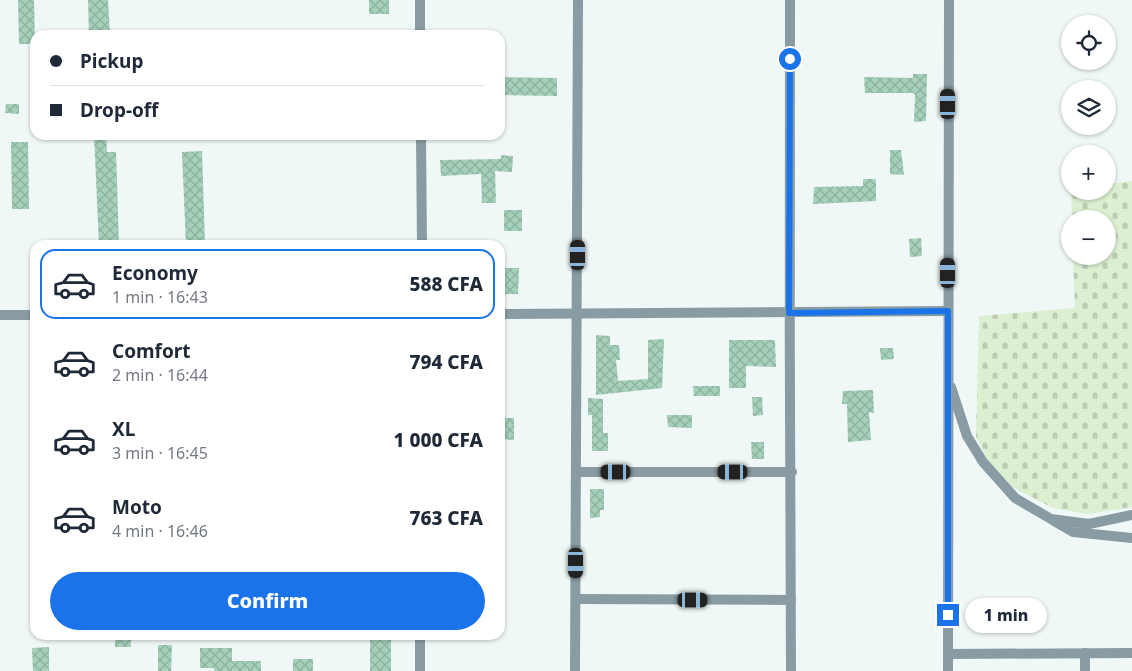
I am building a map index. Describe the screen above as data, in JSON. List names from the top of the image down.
{
  "page": {
    "map_buttons": ["+", "−"],
    "banner": ["Pickup", "Drop-off"],
    "list": [
      {
        "name": "Economy",
        "note": "1 min · 16:43",
        "value": "588 CFA"
      },
      {
        "name": "Comfort",
        "note": "2 min · 16:44",
        "value": "794 CFA"
      },
      {
        "name": "XL",
        "note": "3 min · 16:45",
        "value": "1 000 CFA"
      },
      {
        "name": "Moto",
        "note": "4 min · 16:46",
        "value": "763 CFA"
      }
    ],
    "buttons": "Confirm",
    "bubble": "1 min"
  }
}
